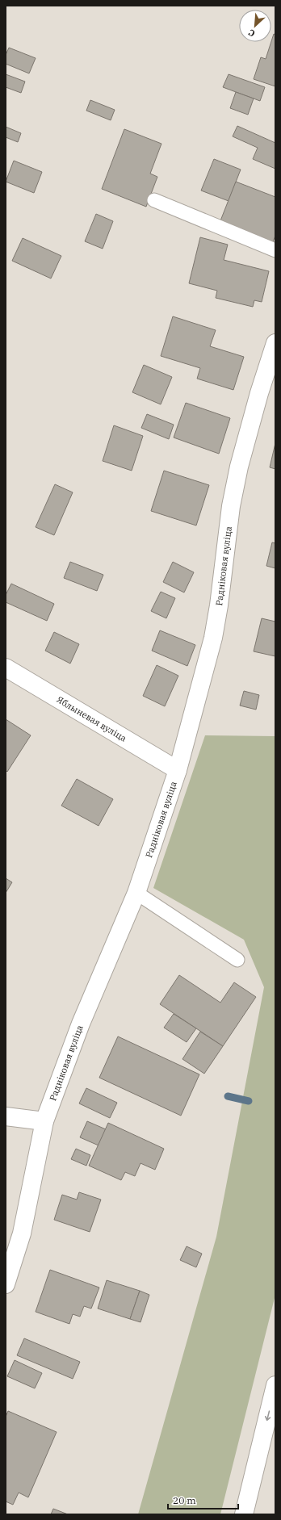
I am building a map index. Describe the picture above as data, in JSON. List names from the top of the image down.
{
  "streets": {
    "main road": ["Радніковая вуліца", "Яблыневая вуліца"]
  },
  "crossings": [
    ["Радніковая вуліца", "Яблыневая вуліца"]
  ],
  "scale_bar": "20 m",
  "north": "bottom left"
}
